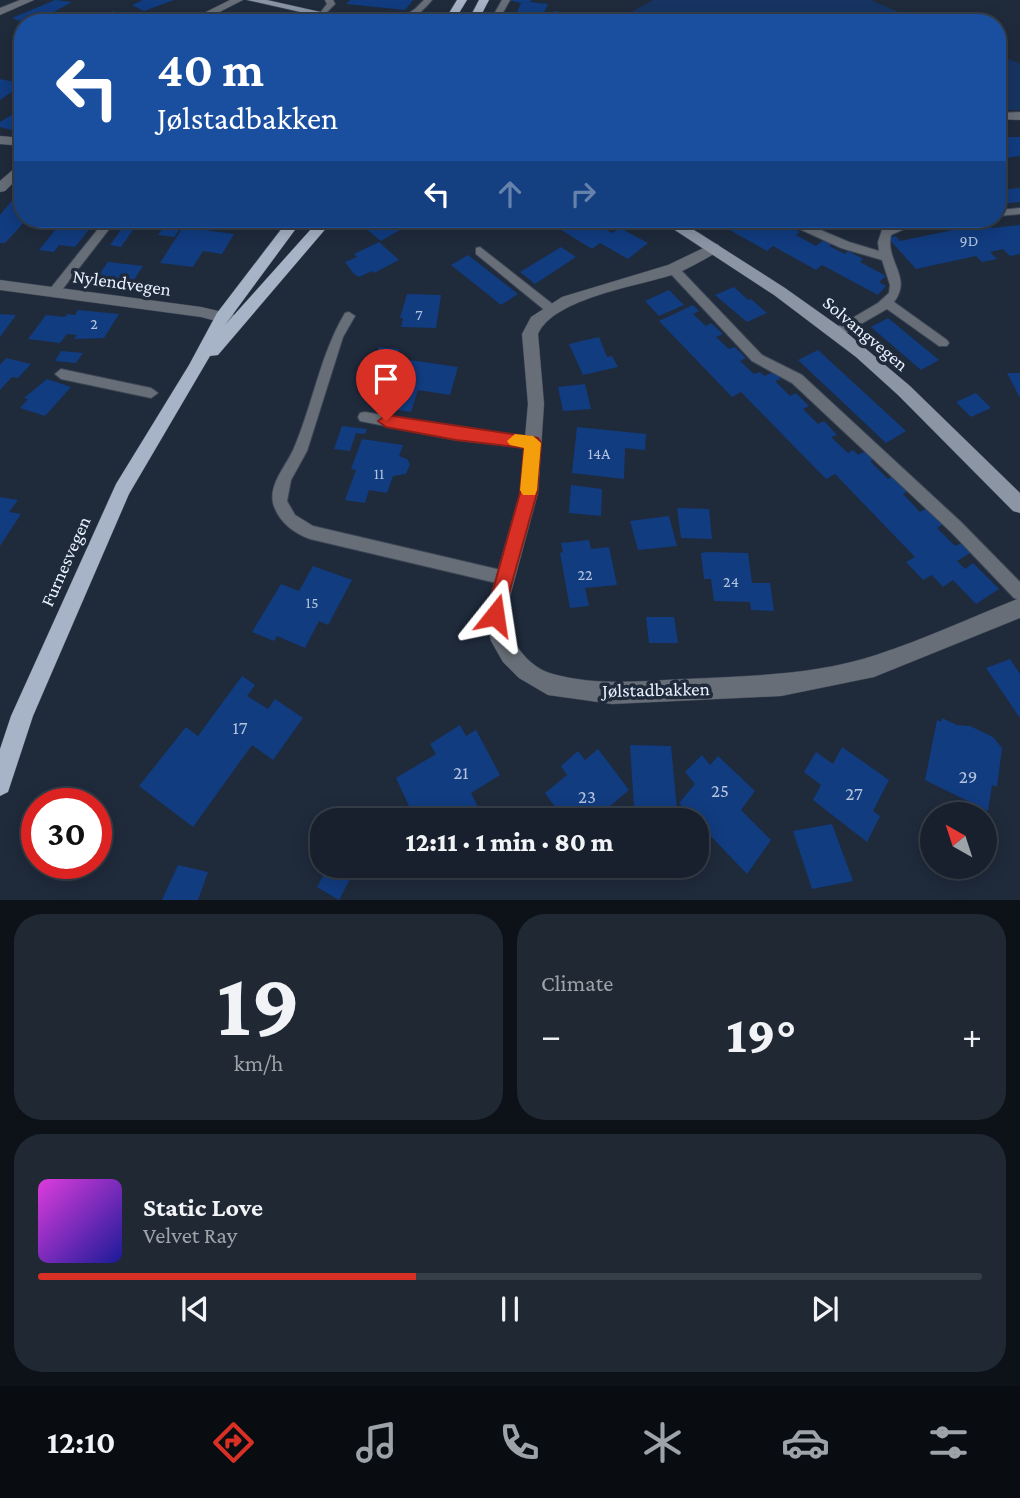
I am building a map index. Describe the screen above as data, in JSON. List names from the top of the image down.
{
  "streets": {
    "main road": ["Solvangvegen", "Furnesvegen"],
    "street": ["Nylendvegen", "Jølstadbakken"]
  },
  "crossings": [
    ["Nylendvegen", "Furnesvegen"],
    ["Solvangvegen", "Jølstadbakken"]
  ],
  "house_numbers": [
    "9D",
    "7",
    "2",
    "14A",
    "11",
    "22",
    "24",
    "15",
    "17",
    "21",
    "29",
    "25",
    "27",
    "23"
  ],
  "north": "top left",
  "page": {
    "turn": ["40 m", "Jølstadbakken"],
    "limit": "30",
    "trip": "12:11 · 1 min · 80 m",
    "tile": [
      ["19", "km/h"],
      "Climate"
    ],
    "heat": ["−", "19°", "+"],
    "song": ["Static Love", "Velvet Ray"],
    "tabs": "12:10"
  }
}
